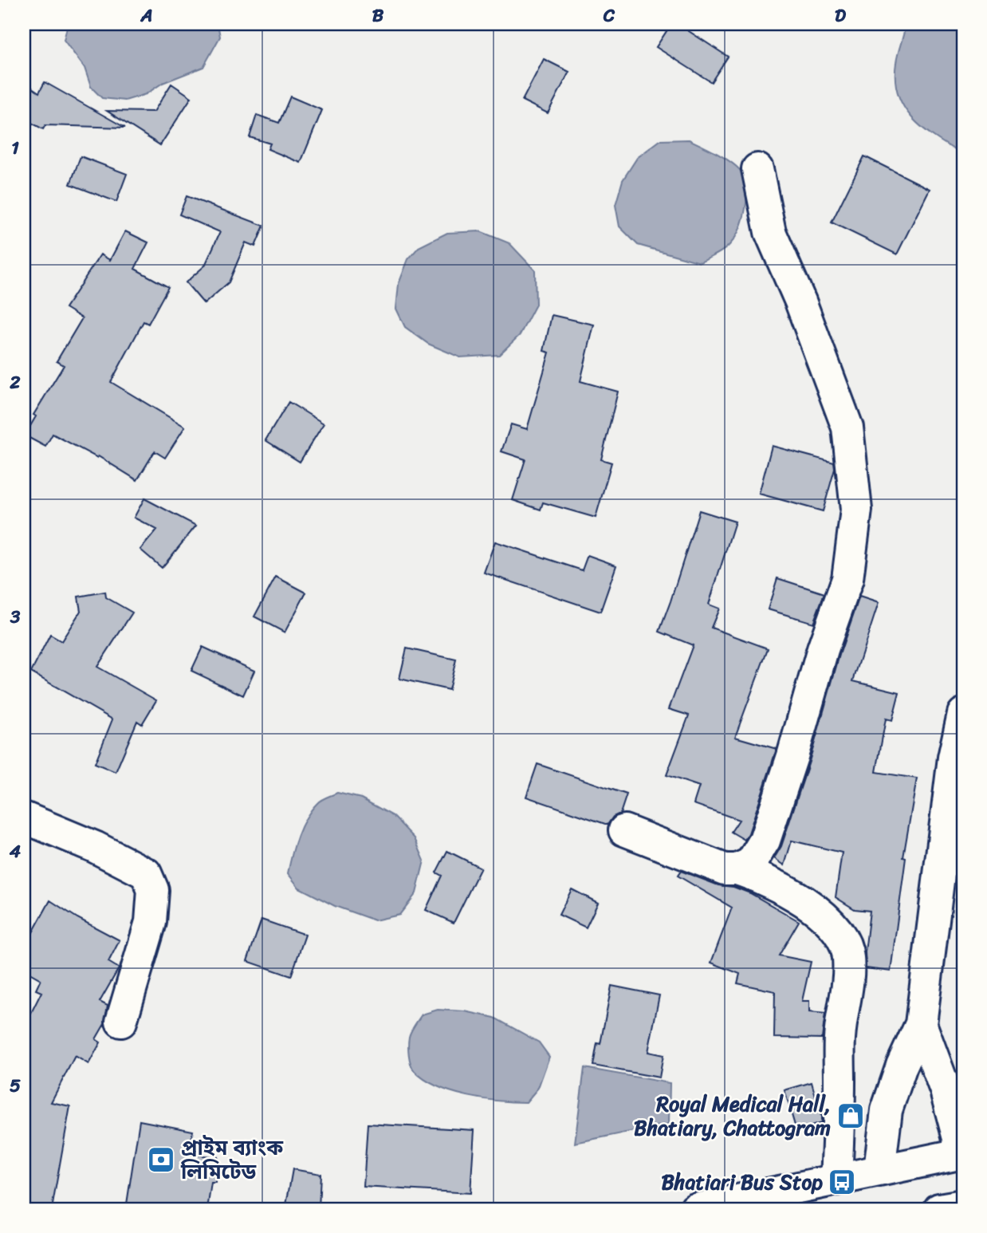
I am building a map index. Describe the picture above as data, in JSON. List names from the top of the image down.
{
  "places": {
    "shop": ["Royal Medical Hall, Bhatiary, Chattogram"],
    "bank": ["প্রাইম ব্যাংক লিমিটেড"],
    "bus stop": ["Bhatiari Bus Stop"]
  },
  "grid": {
    "columns": [
      "A",
      "B",
      "C",
      "D"
    ],
    "rows": [
      "1",
      "2",
      "3",
      "4",
      "5"
    ]
  }
}
